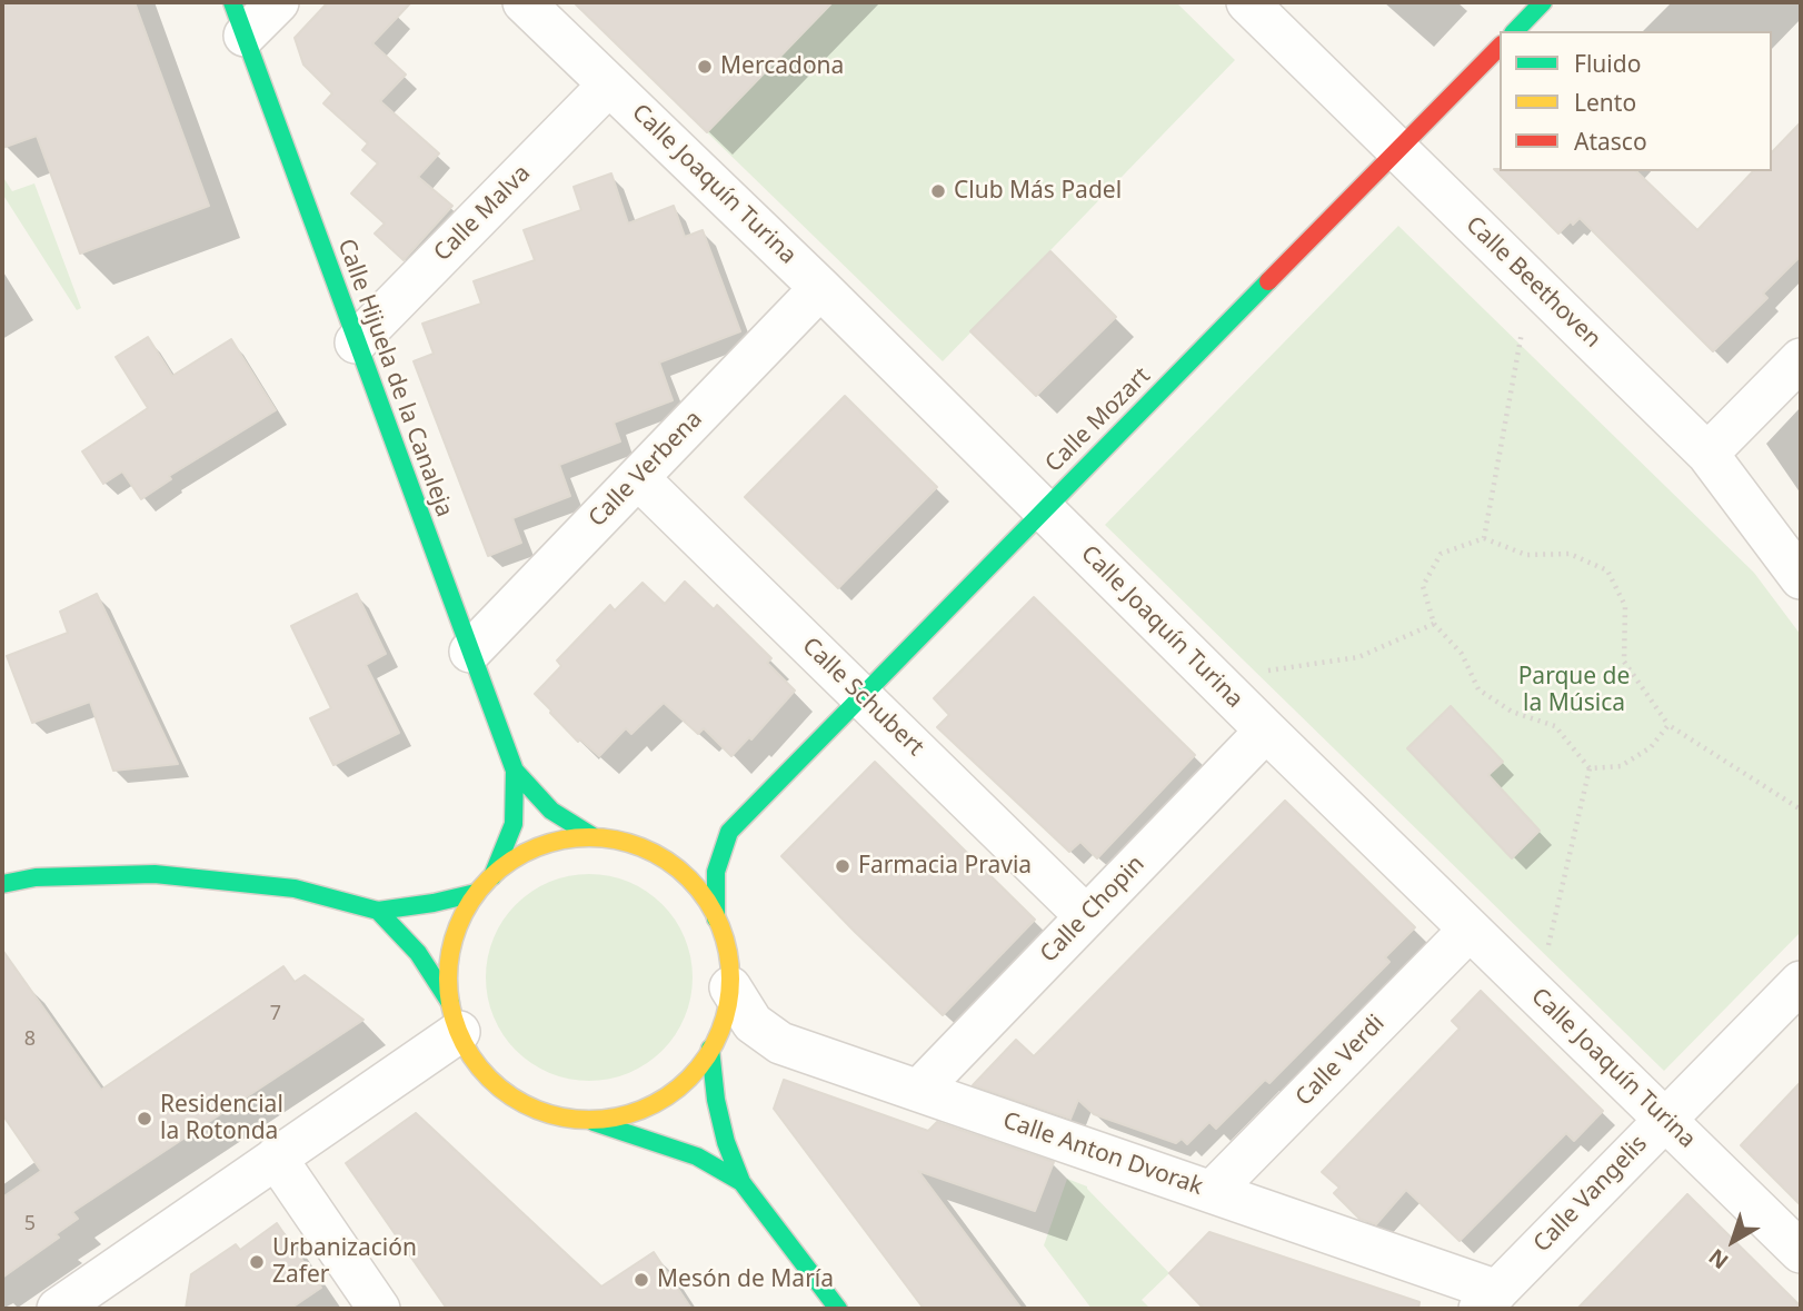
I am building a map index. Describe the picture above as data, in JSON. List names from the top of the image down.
{
  "streets": {
    "street": [
      "Calle Joaquín Turina",
      "Calle Malva",
      "Calle Beethoven",
      "Calle Hijuela de la Canaleja",
      "Calle Mozart",
      "Calle Verbena",
      "Calle Schubert",
      "Calle Chopin",
      "Calle Verdi",
      "Calle Anton Dvorak",
      "Calle Vangelis"
    ]
  },
  "crossings": [
    ["Calle Joaquín Turina", "Calle Malva"],
    ["Calle Joaquín Turina", "Calle Mozart"],
    ["Calle Joaquín Turina", "Calle Verbena"],
    ["Calle Joaquín Turina", "Calle Chopin"],
    ["Calle Joaquín Turina", "Calle Verdi"],
    ["Calle Joaquín Turina", "Calle Vangelis"],
    ["Calle Malva", "Calle Hijuela de la Canaleja"],
    ["Calle Beethoven", "Calle Mozart"],
    ["Calle Hijuela de la Canaleja", "Calle Verbena"],
    ["Calle Mozart", "Calle Schubert"],
    ["Calle Verbena", "Calle Schubert"],
    ["Calle Schubert", "Calle Chopin"],
    ["Calle Chopin", "Calle Anton Dvorak"],
    ["Calle Verdi", "Calle Anton Dvorak"],
    ["Calle Anton Dvorak", "Calle Vangelis"]
  ],
  "parks": ["Parque de la Música"],
  "places": [
    "Mercadona",
    "Club Más Padel",
    "Farmacia Pravia",
    "Residencial la Rotonda",
    "Urbanización Zafer",
    "Mesón de María"
  ],
  "house_numbers": ["7", "8", "5"],
  "legend": ["Fluido", "Lento", "Atasco"],
  "north": "bottom left"
}
